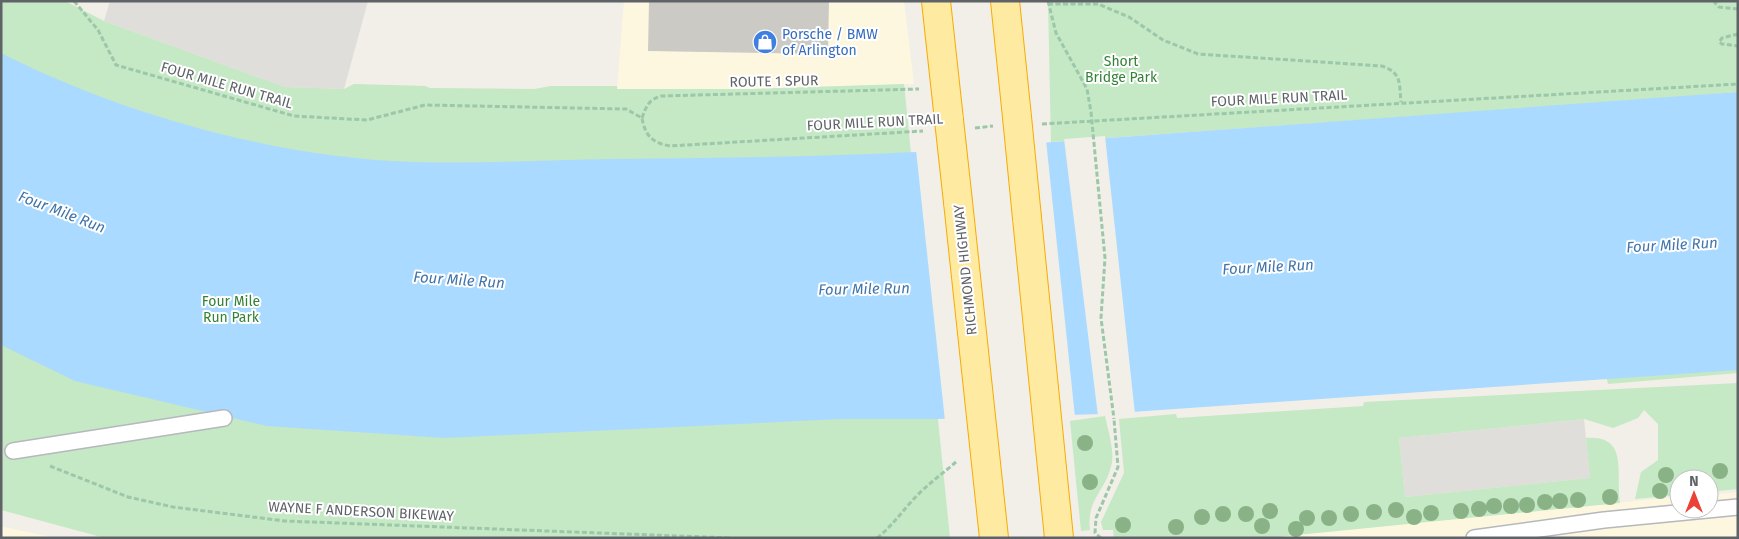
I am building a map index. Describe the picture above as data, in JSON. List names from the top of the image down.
{
  "streets": {
    "highway": ["RICHMOND HIGHWAY"],
    "path": ["ROUTE 1 SPUR", "FOUR MILE RUN TRAIL", "WAYNE F ANDERSON BIKEWAY"]
  },
  "crossings": [
    ["ROUTE 1 SPUR", "FOUR MILE RUN TRAIL"],
    ["FOUR MILE RUN TRAIL", "RICHMOND HIGHWAY"]
  ],
  "water": ["Four Mile Run"],
  "parks": ["Short Bridge Park", "Four Mile Run Park"],
  "places": {
    "shop": ["Porsche / BMW of Arlington"]
  },
  "north": "top"
}
